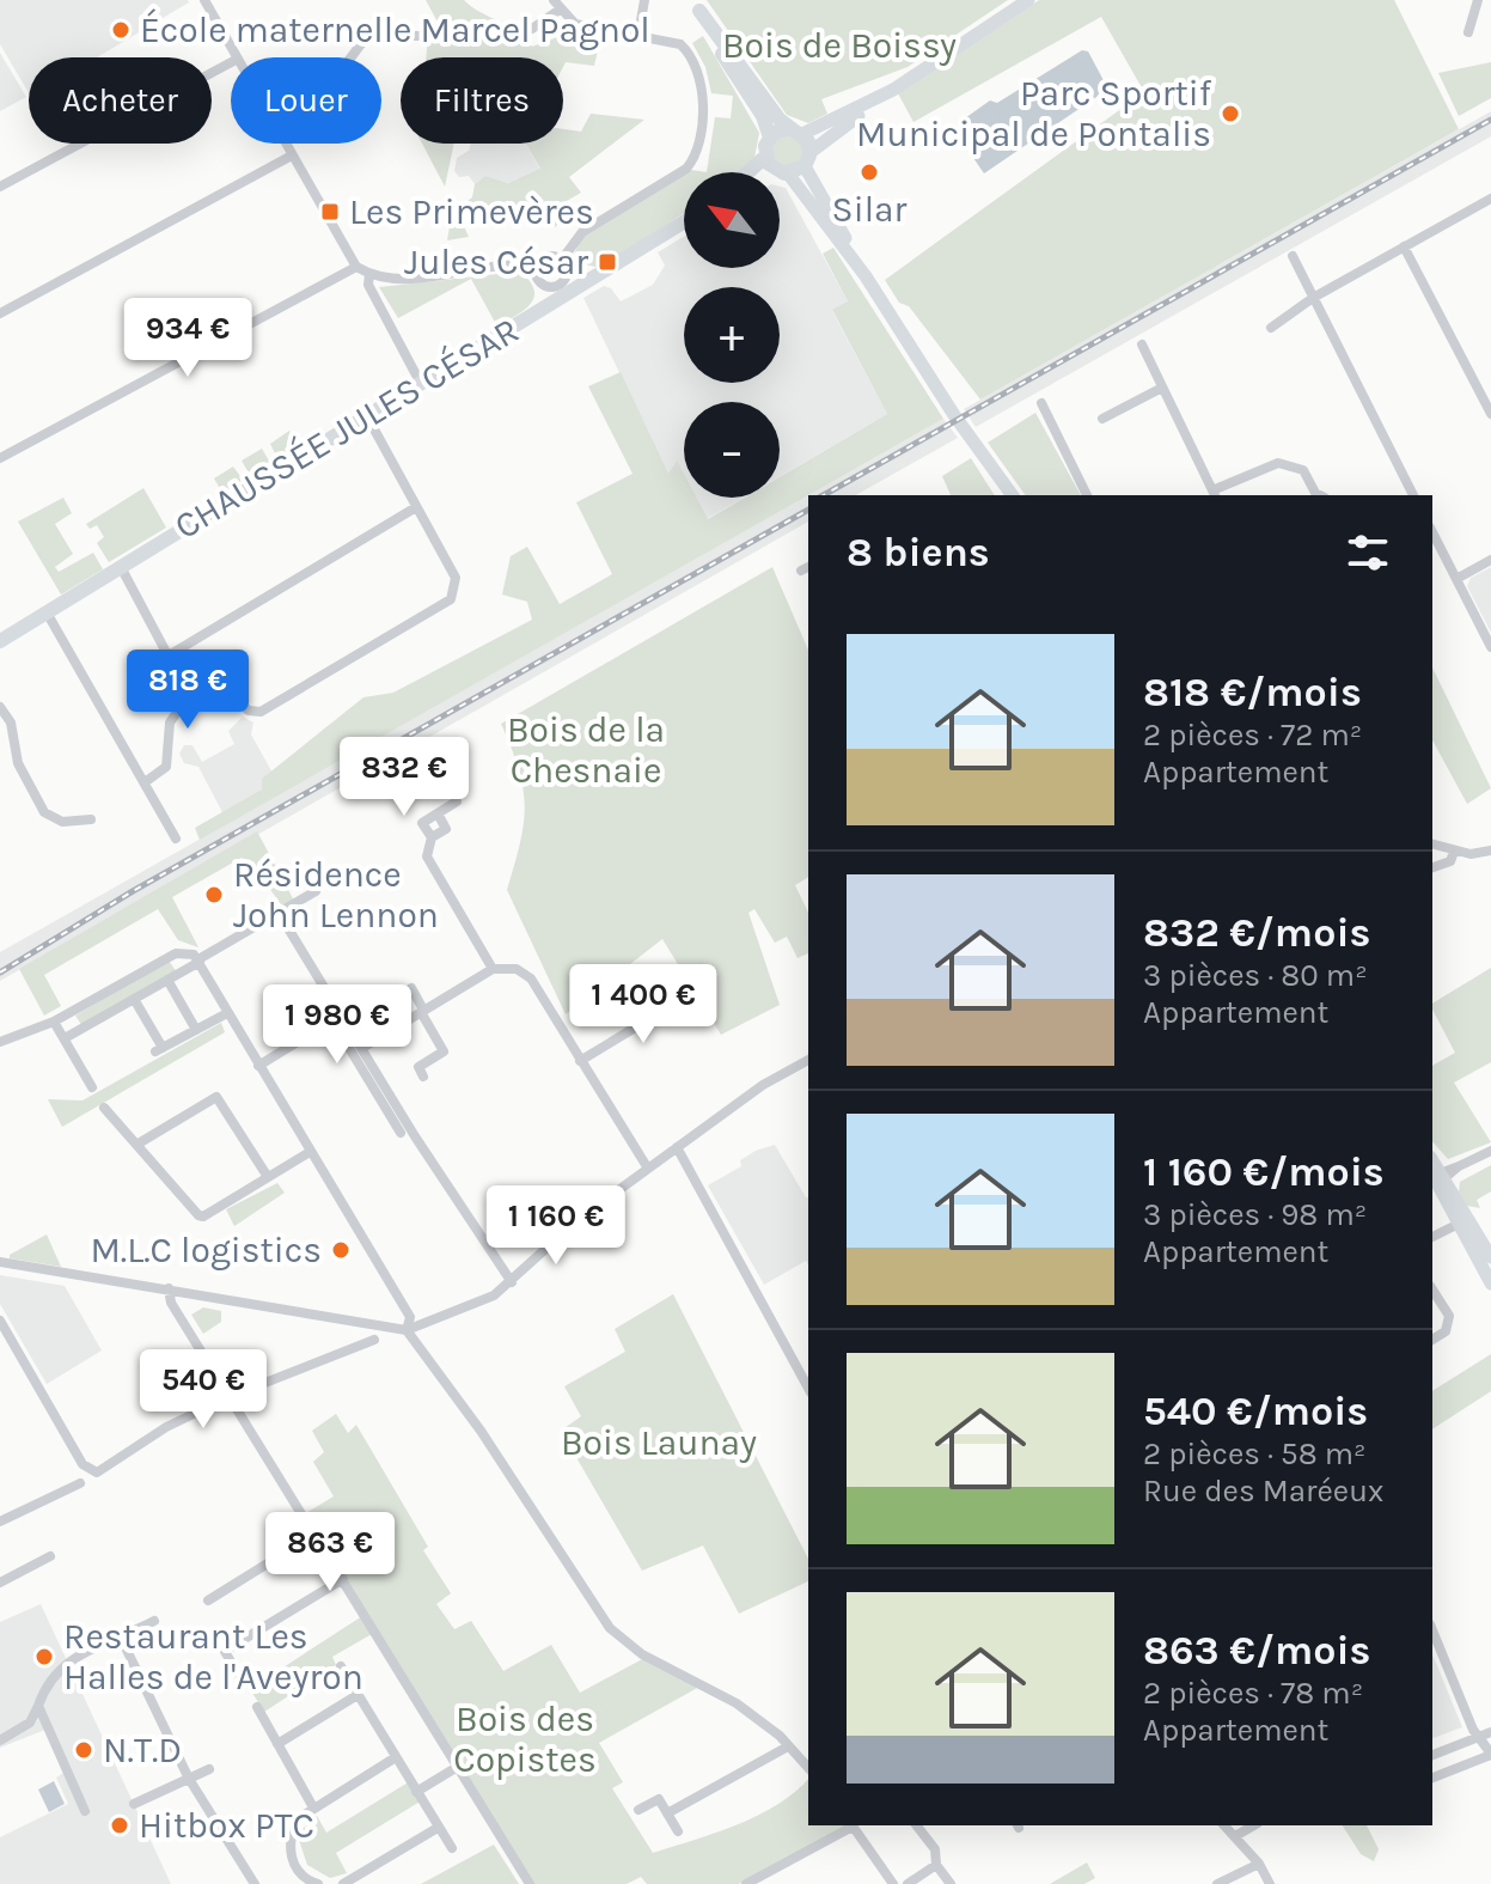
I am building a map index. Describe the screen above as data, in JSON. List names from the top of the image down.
{
  "streets": {
    "main road": ["CHAUSSÉE JULES CÉSAR"]
  },
  "parks": [
    "Bois de Boissy",
    "Bois de la Chesnaie",
    "Bois Launay",
    "Bois des Copistes"
  ],
  "places": {
    "other": [
      "École maternelle Marcel Pagnol",
      "Parc Sportif Municipal de Pontalis",
      "Silar",
      "Résidence John Lennon",
      "M.L.C logistics",
      "Restaurant Les Halles de l'Aveyron",
      "N.T.D",
      "Hitbox PTC"
    ],
    "transit": ["Les Primevères", "Jules César"]
  },
  "north": "top left",
  "page": {
    "chip": ["Acheter", "Louer", "Filtres"],
    "map_buttons": ["+", "−"],
    "price": [
      "934 €",
      "818 €",
      "832 €",
      "1 400 €",
      "1 980 €",
      "1 160 €",
      "540 €",
      "863 €"
    ],
    "heading": "8 biens",
    "list": [
      {
        "name": "818 €/mois",
        "note": "2 pièces · 72 m² · Appartement"
      },
      {
        "name": "832 €/mois",
        "note": "3 pièces · 80 m² · Appartement"
      },
      {
        "name": "1 160 €/mois",
        "note": "3 pièces · 98 m² · Appartement"
      },
      {
        "name": "540 €/mois",
        "note": "2 pièces · 58 m² · Rue des Maréeux"
      },
      {
        "name": "863 €/mois",
        "note": "2 pièces · 78 m² · Appartement"
      }
    ]
  }
}
